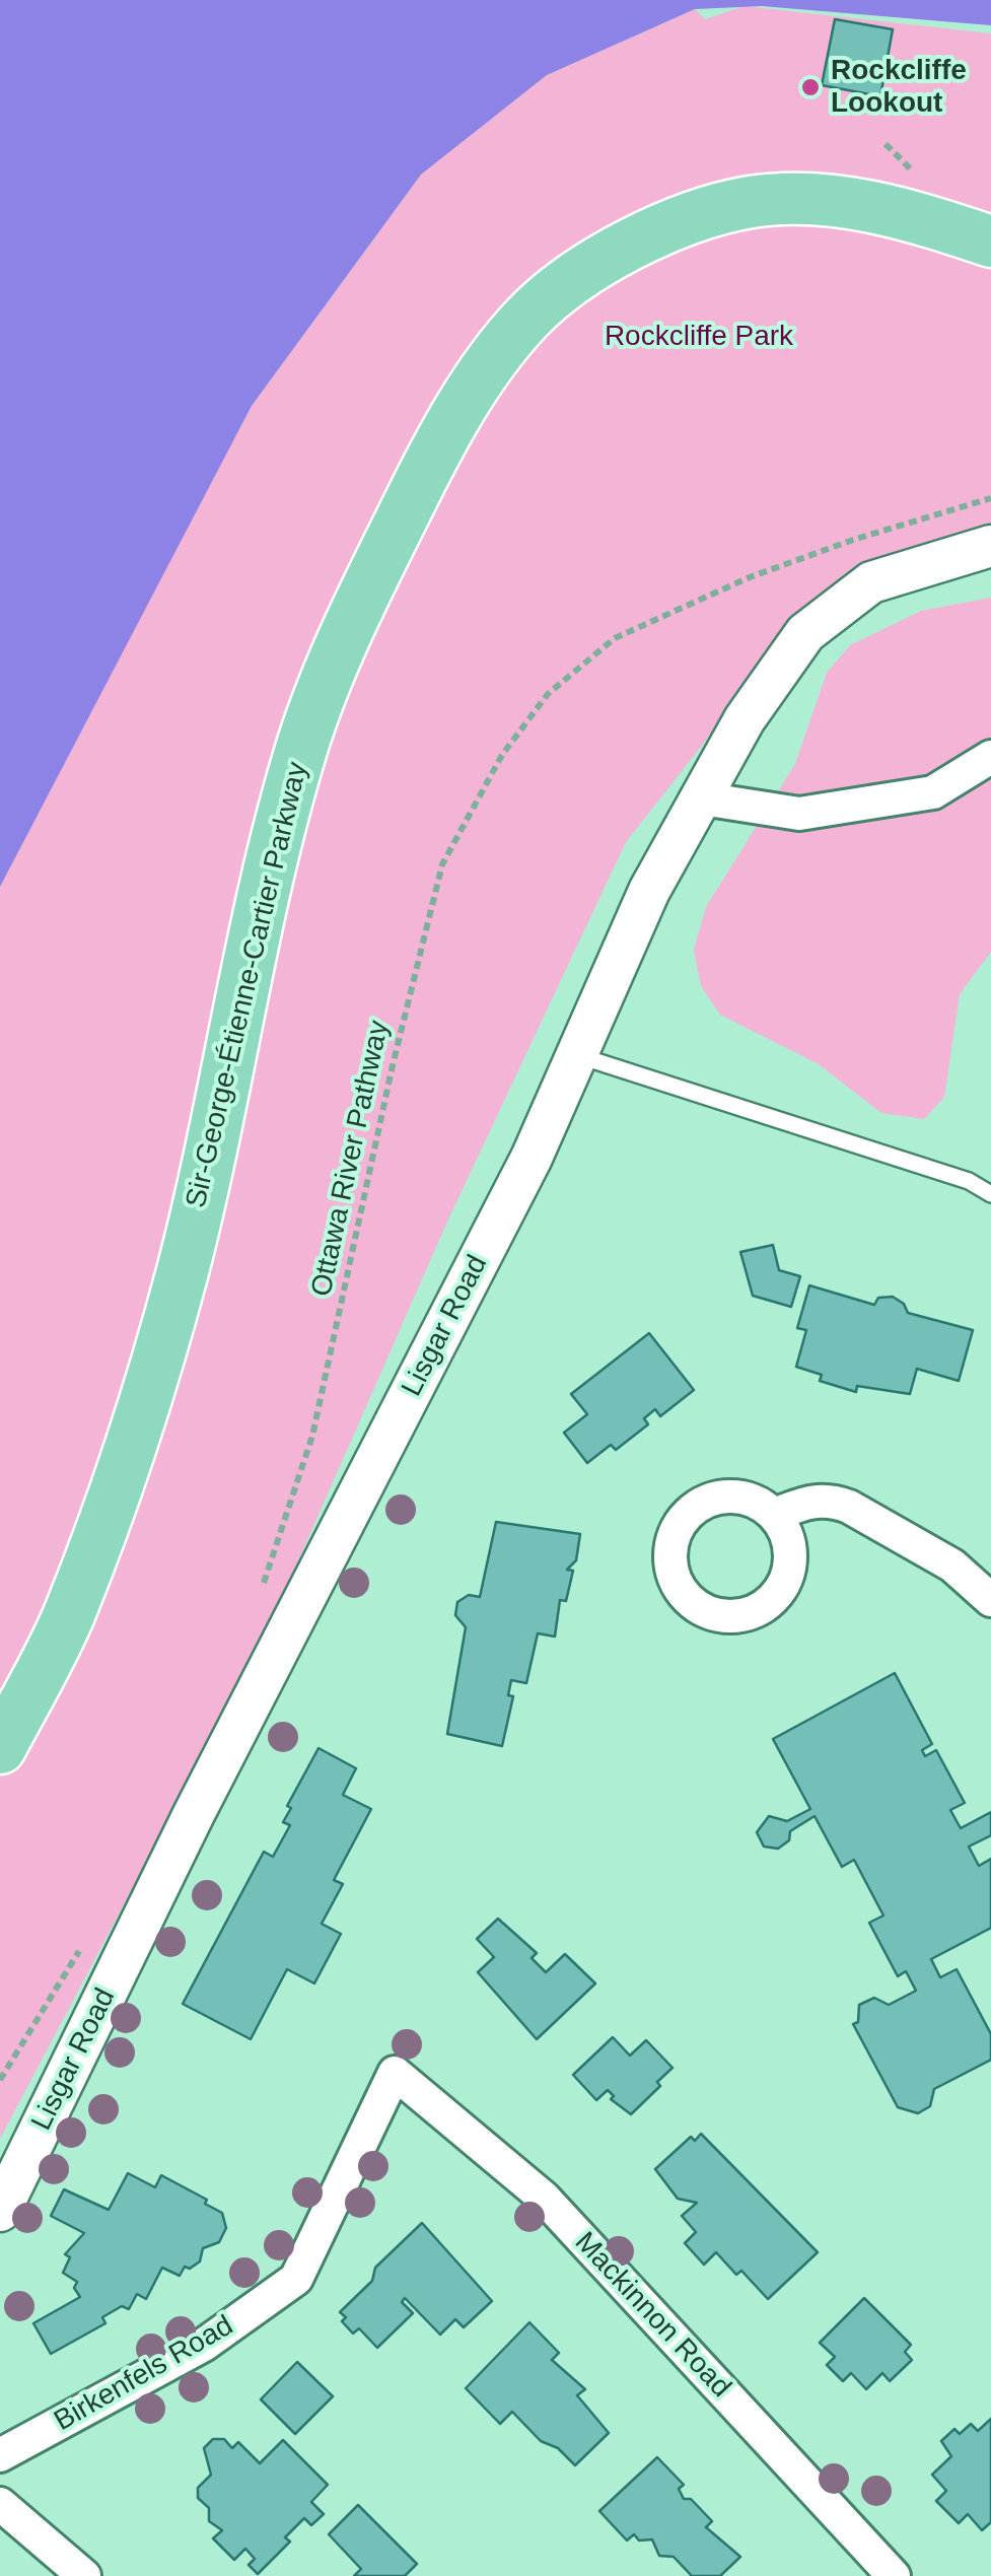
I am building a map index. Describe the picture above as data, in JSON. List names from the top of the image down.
{
  "streets": {
    "main road": ["Sir-George-Étienne-Cartier Parkway"],
    "street": ["Lisgar Road", "Mackinnon Road", "Birkenfels Road"],
    "path": ["Ottawa River Pathway"]
  },
  "crossings": [
    ["Mackinnon Road", "Birkenfels Road"]
  ],
  "parks": ["Rockcliffe Park"],
  "places": ["Rockcliffe Lookout"]
}
